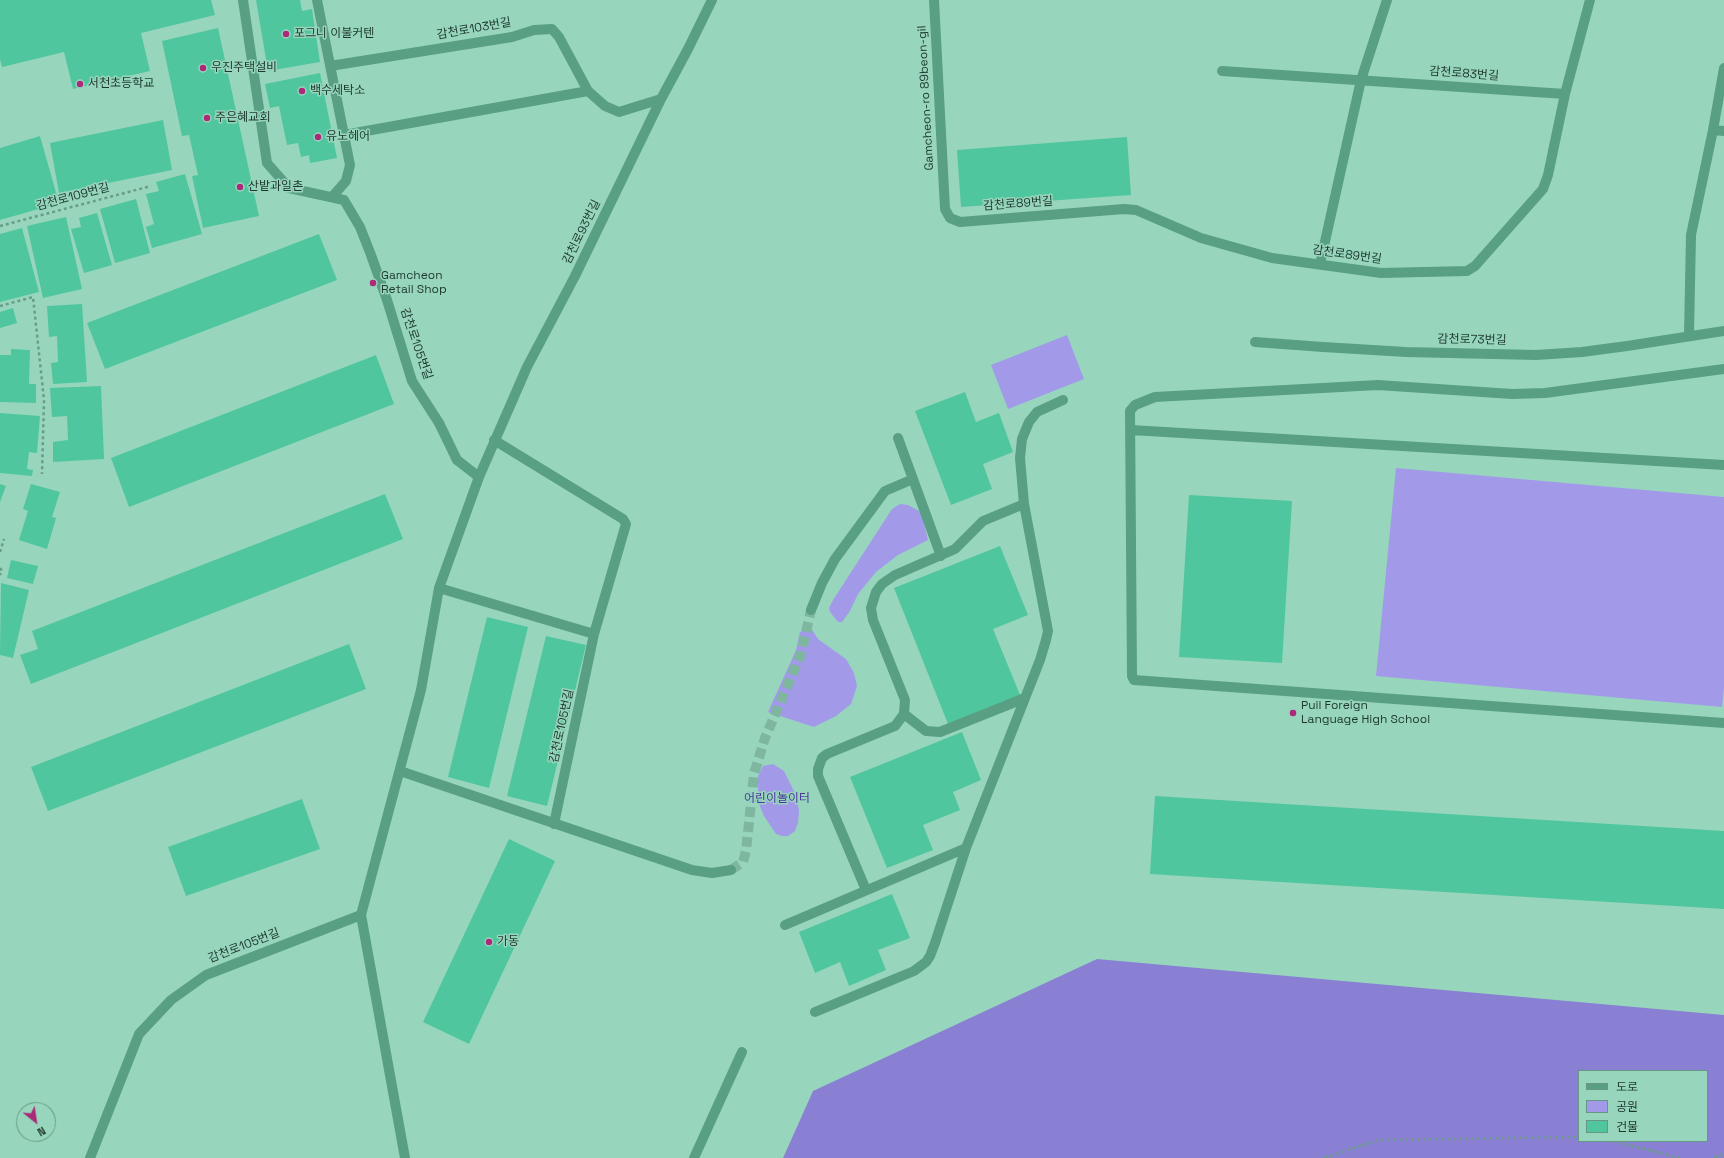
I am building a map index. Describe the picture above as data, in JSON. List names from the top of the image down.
{
  "streets": {
    "street": [
      "감천로103번길",
      "감천로83번길",
      "Gamcheon-ro 89beon-gil",
      "감천로89번길",
      "감천로93번길",
      "감천로73번길",
      "감천로105번길"
    ],
    "path": ["감천로109번길"]
  },
  "crossings": [
    ["감천로103번길", "감천로93번길"],
    ["감천로83번길", "감천로89번길"],
    ["Gamcheon-ro 89beon-gil", "감천로89번길"],
    ["감천로93번길", "감천로105번길"]
  ],
  "parks": ["어린이놀이터"],
  "places": [
    "포그니 이불커텐",
    "우진주택설비",
    "서천초등학교",
    "백수세탁소",
    "주은혜교회",
    "유노헤어",
    "산밭과일촌",
    "Gamcheon Retail Shop",
    "Puil Foreign Language High School",
    "가동"
  ],
  "legend": ["도로", "공원", "건물"],
  "north": "bottom right"
}
